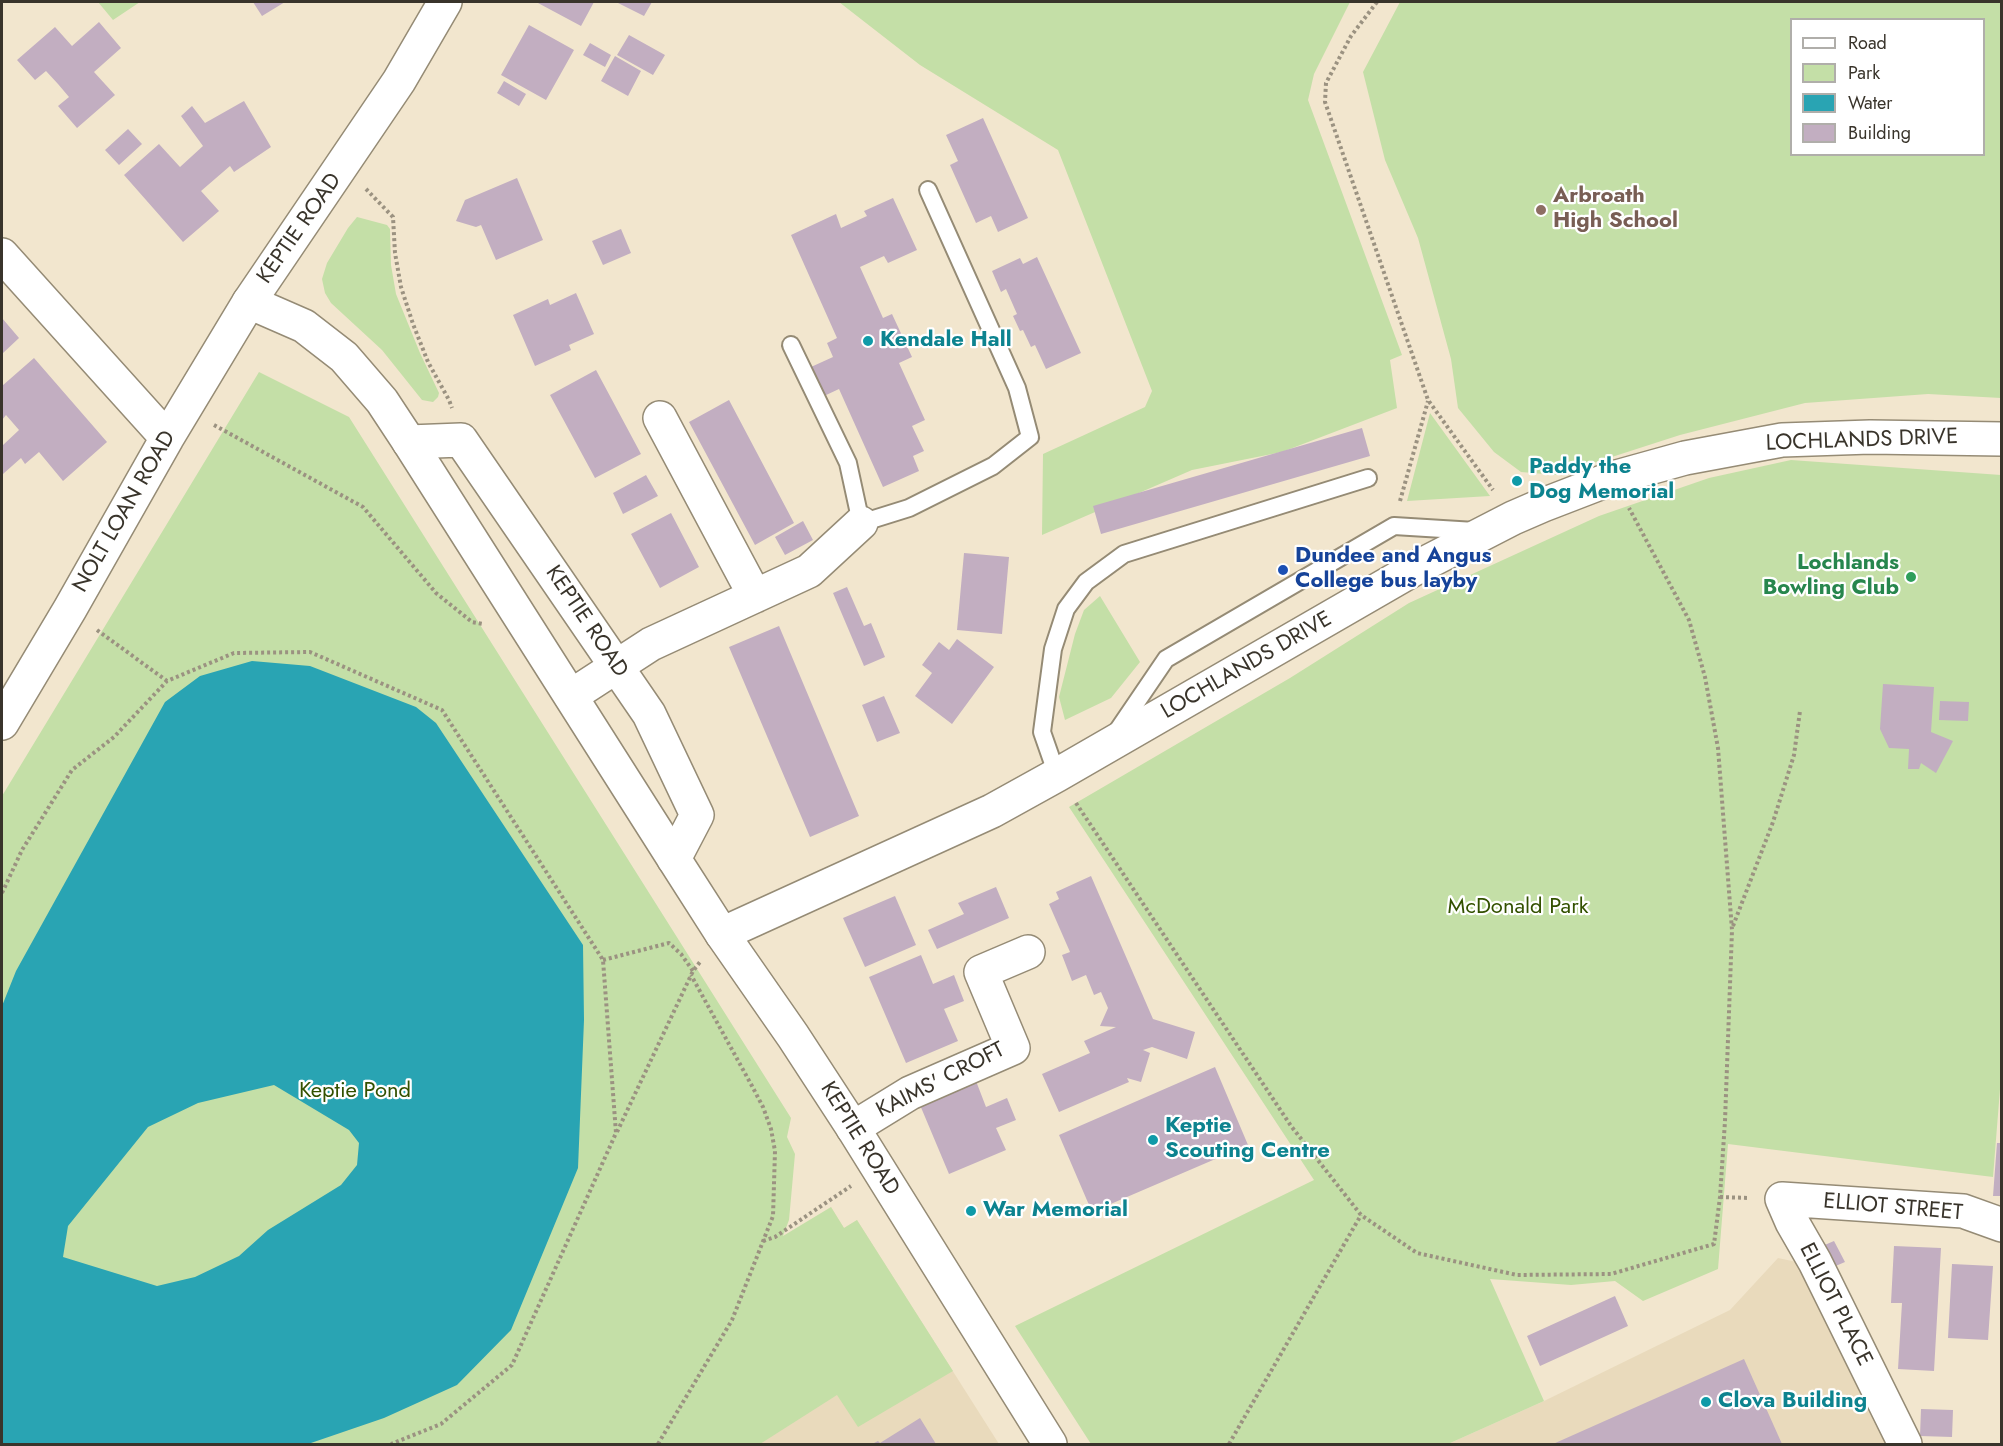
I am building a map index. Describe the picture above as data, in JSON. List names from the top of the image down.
{
  "streets": {
    "street": [
      "KEPTIE ROAD",
      "LOCHLANDS DRIVE",
      "NOLT LOAN ROAD",
      "KAIMS' CROFT",
      "ELLIOT STREET",
      "ELLIOT PLACE"
    ]
  },
  "crossings": [
    ["KEPTIE ROAD", "LOCHLANDS DRIVE"],
    ["KEPTIE ROAD", "NOLT LOAN ROAD"],
    ["KEPTIE ROAD", "KAIMS' CROFT"],
    ["ELLIOT STREET", "ELLIOT PLACE"]
  ],
  "parks": ["McDonald Park", "Keptie Pond"],
  "places": [
    "Arbroath High School",
    "Kendale Hall",
    "Paddy the Dog Memorial",
    "Dundee and Angus College bus layby",
    "Lochlands Bowling Club",
    "Keptie Scouting Centre",
    "War Memorial",
    "Clova Building"
  ],
  "legend": [
    "Road",
    "Park",
    "Water",
    "Building"
  ]
}
